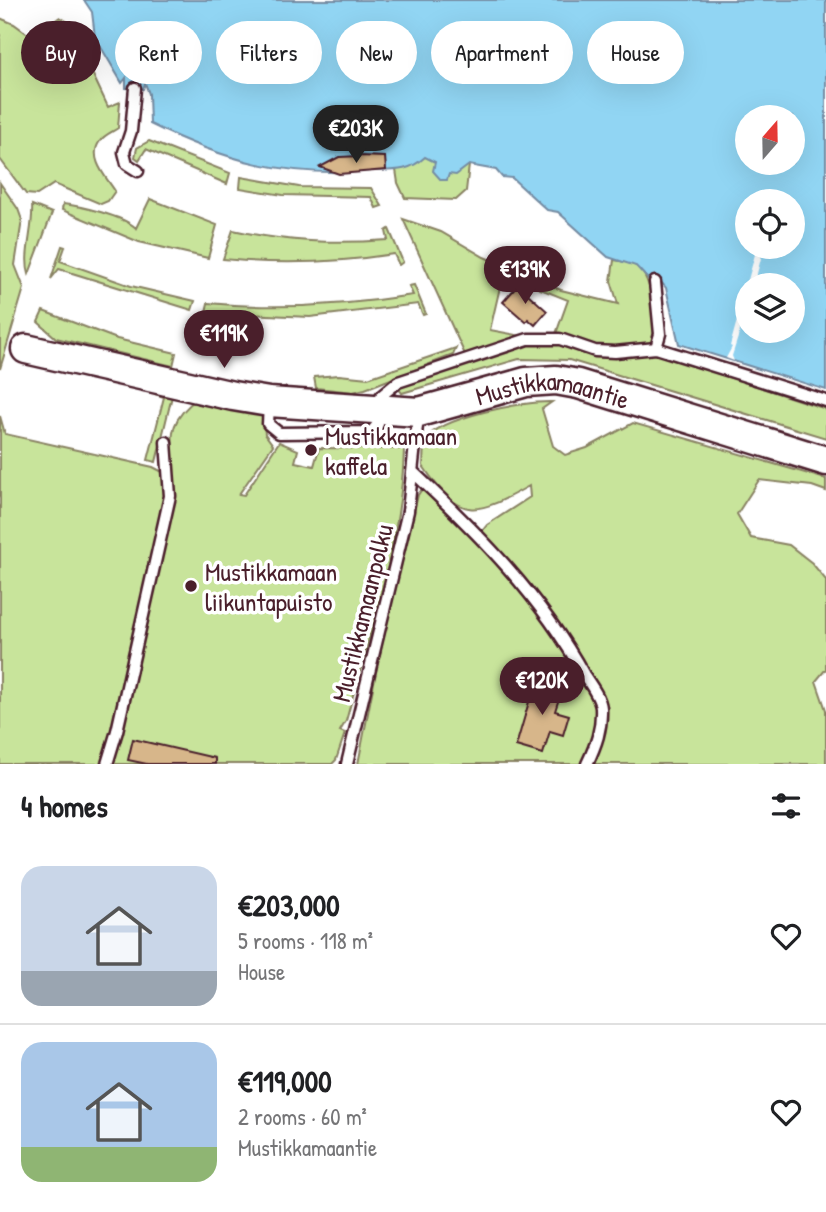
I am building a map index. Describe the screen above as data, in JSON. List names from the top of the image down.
{
  "streets": {
    "street": ["Mustikkamaantie"],
    "lane": ["Mustikkamaanpolku"]
  },
  "crossings": [
    ["Mustikkamaantie", "Mustikkamaanpolku"]
  ],
  "places": ["Mustikkamaan kaffela", "Mustikkamaan liikuntapuisto"],
  "north": "top",
  "page": {
    "chip": [
      "Buy",
      "Rent",
      "Filters",
      "New",
      "Apartment",
      "House"
    ],
    "price": [
      "€203K",
      "€139K",
      "€119K",
      "€120K"
    ],
    "heading": "4 homes",
    "list": [
      {
        "name": "€203,000",
        "note": "5 rooms · 118 m² · House"
      },
      {
        "name": "€119,000",
        "note": "2 rooms · 60 m² · Mustikkamaantie"
      }
    ]
  }
}
